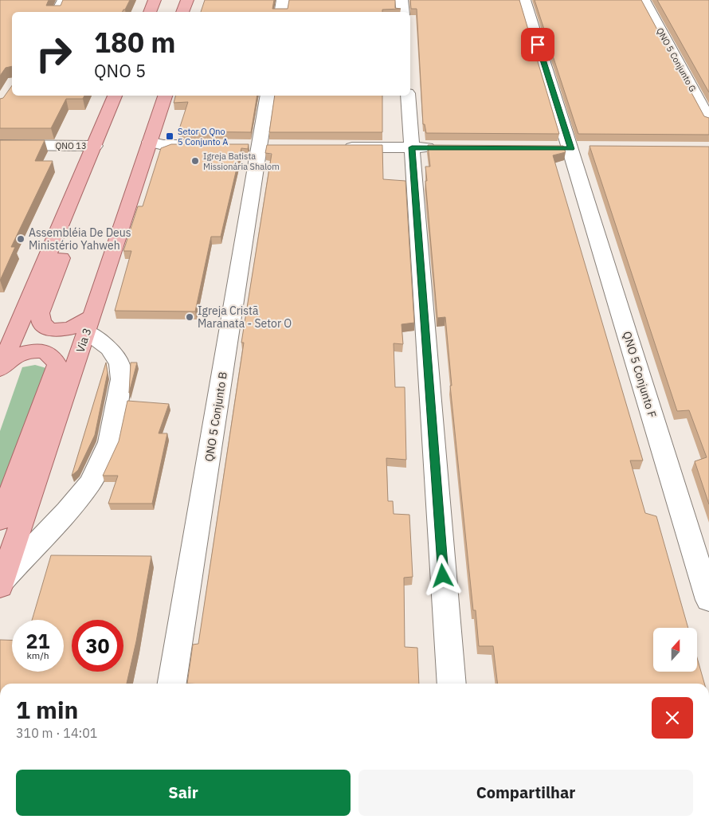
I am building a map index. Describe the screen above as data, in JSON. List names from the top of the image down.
{
  "streets": {
    "main road": ["Via 3"],
    "street": [
      "QNO 5 Conjunto G",
      "QNO 13",
      "QNO 5 Conjunto F",
      "QNO 5 Conjunto B"
    ]
  },
  "places": {
    "transit": ["Setor O Qno 5 Conjunto A"],
    "other": ["Igreja Batista Missionária Shalom", "Assembléia De Deus Ministério Yahweh", "Igreja Cristã Maranata - Setor O"]
  },
  "north": "top",
  "page": {
    "turn": ["180 m", "QNO 5"],
    "speed": "21 km/h",
    "limit": "30",
    "heading": ["1 min", "310 m · 14:01"],
    "buttons": ["Sair", "Compartilhar"]
  }
}
